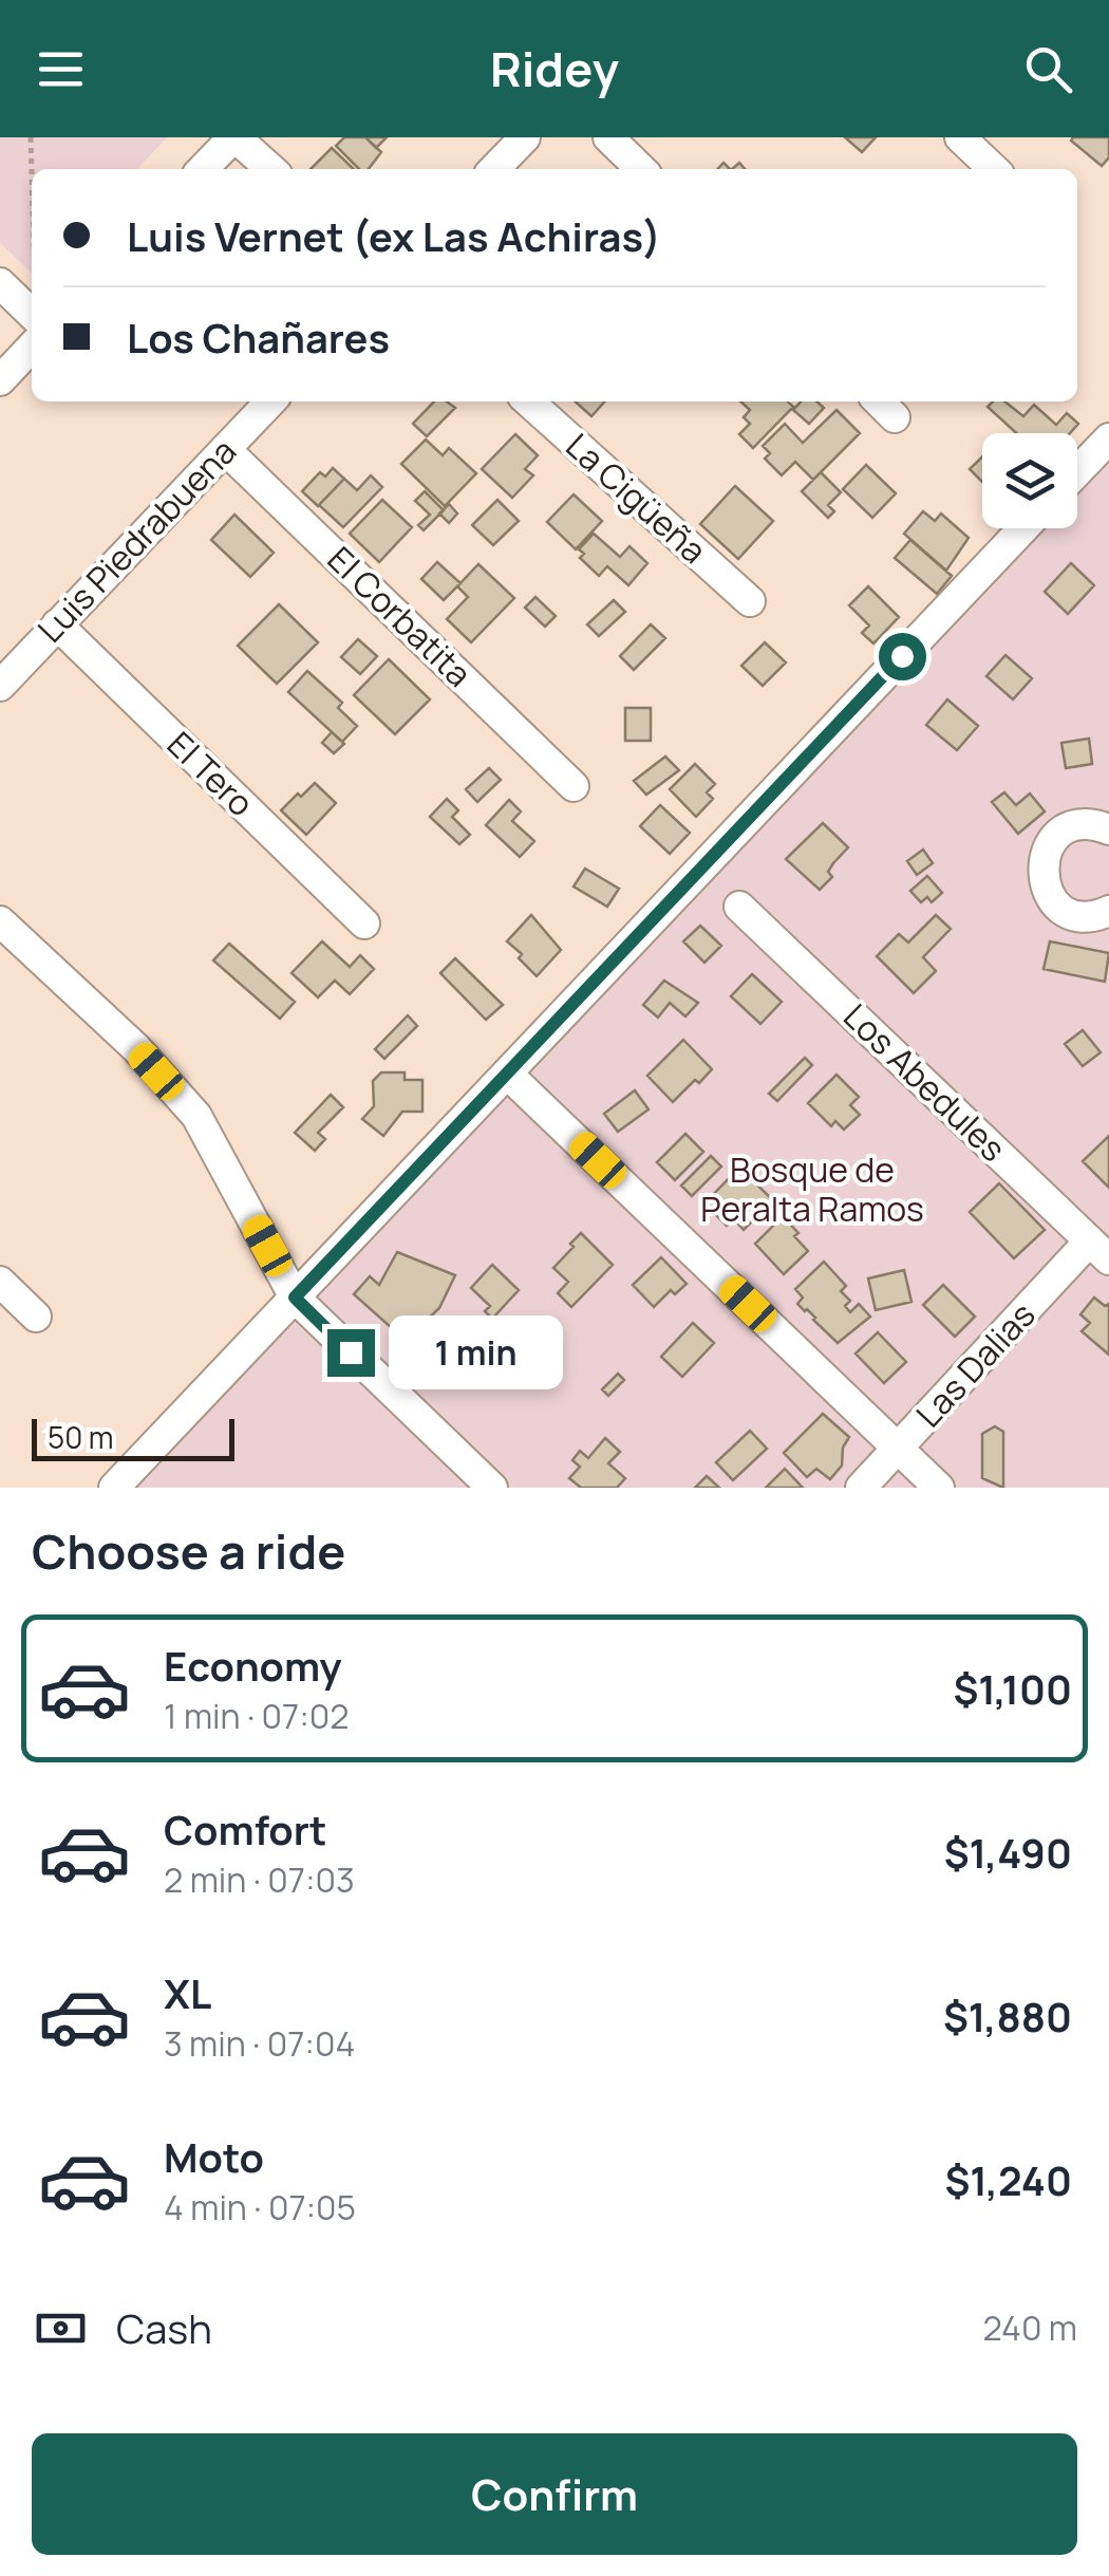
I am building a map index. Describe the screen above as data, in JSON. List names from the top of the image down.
{
  "streets": {
    "street": [
      "La Cigüeña",
      "Luis Piedrabuena",
      "El Corbatita",
      "El Tero",
      "Los Abedules",
      "Las Dalias"
    ]
  },
  "crossings": [
    ["Luis Piedrabuena", "El Corbatita"],
    ["Luis Piedrabuena", "El Tero"],
    ["Los Abedules", "Las Dalias"]
  ],
  "parks": ["Bosque de Peralta Ramos"],
  "scale_bar": "50 m",
  "page": {
    "header": "Ridey",
    "banner": ["Luis Vernet (ex Las Achiras)", "Los Chañares"],
    "bubble": "1 min",
    "scale": "50 m",
    "heading": "Choose a ride",
    "list": [
      {
        "name": "Economy",
        "note": "1 min · 07:02",
        "value": "$1,100"
      },
      {
        "name": "Comfort",
        "note": "2 min · 07:03",
        "value": "$1,490"
      },
      {
        "name": "XL",
        "note": "3 min · 07:04",
        "value": "$1,880"
      },
      {
        "name": "Moto",
        "note": "4 min · 07:05",
        "value": "$1,240"
      }
    ],
    "pay": ["Cash", "240 m"],
    "buttons": "Confirm"
  }
}
